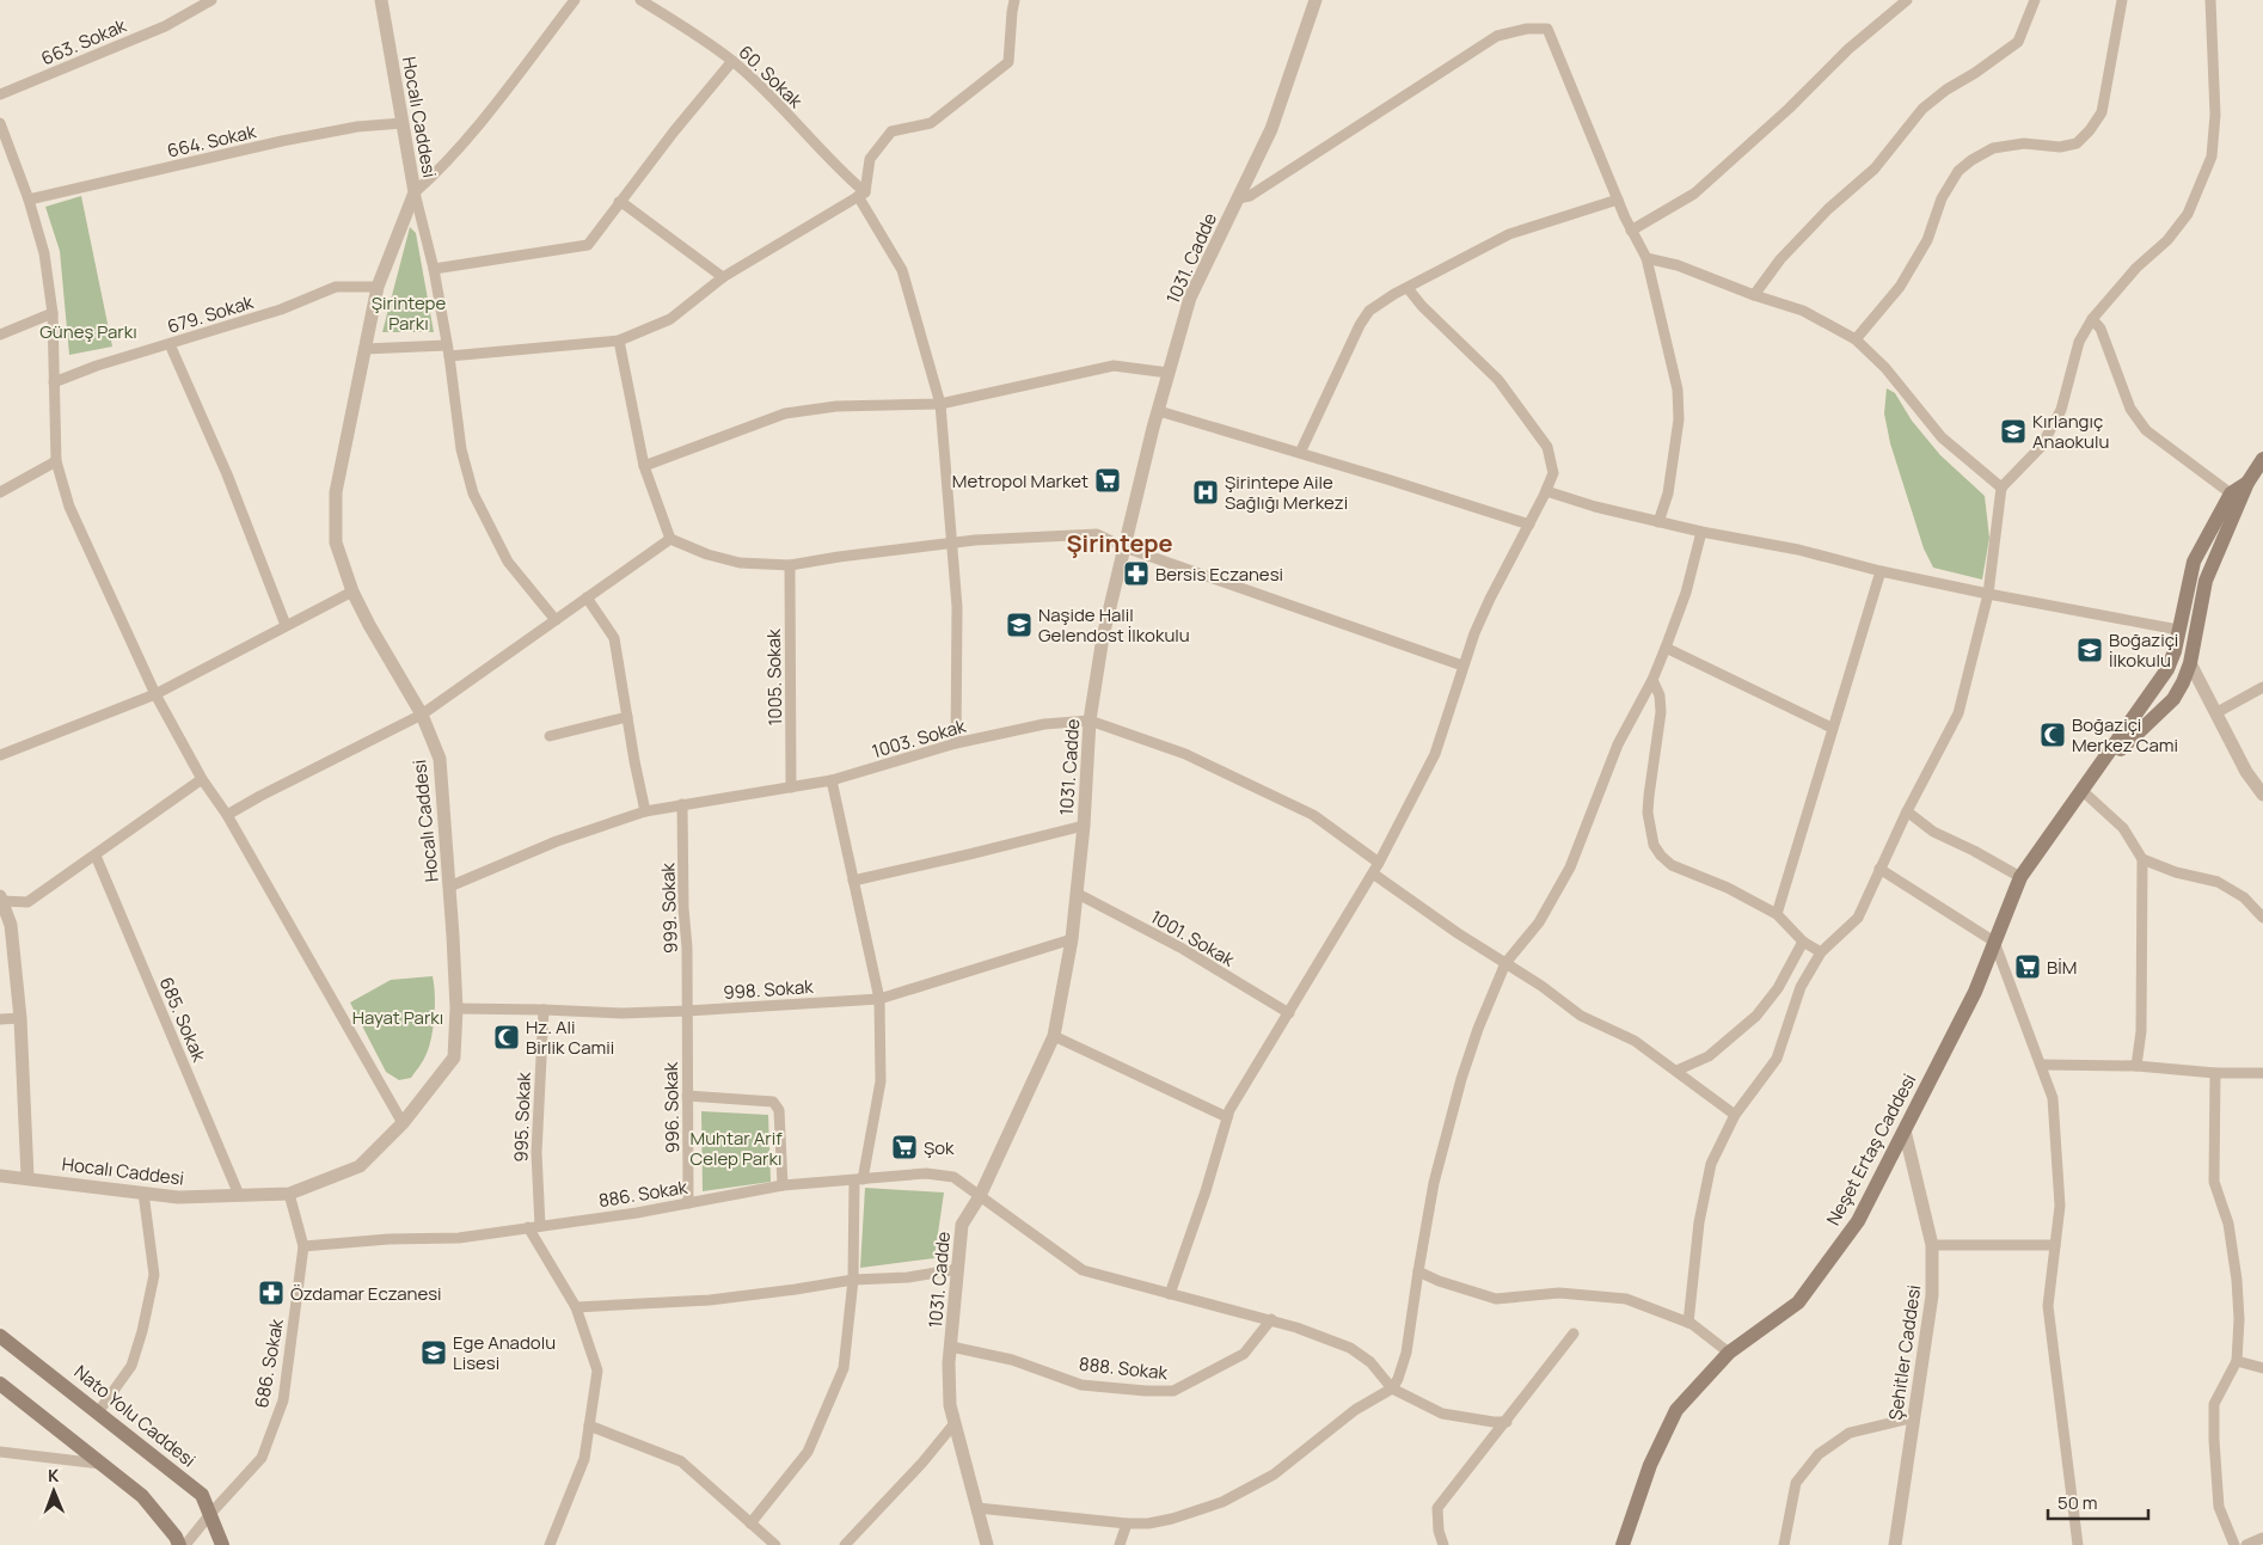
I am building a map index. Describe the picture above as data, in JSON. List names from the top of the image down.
{
  "streets": {
    "main road": ["Neşet Ertaş Caddesi", "Nato Yolu Caddesi"],
    "street": [
      "663. Sokak",
      "60. Sokak",
      "Hocalı Caddesi",
      "664. Sokak",
      "1031. Cadde",
      "679. Sokak",
      "1005. Sokak",
      "1003. Sokak",
      "999. Sokak",
      "1001. Sokak",
      "998. Sokak",
      "685. Sokak",
      "996. Sokak",
      "995. Sokak",
      "886. Sokak",
      "Şehitler Caddesi",
      "686. Sokak",
      "888. Sokak"
    ]
  },
  "crossings": [
    ["60. Sokak", "1003. Sokak"],
    ["Hocalı Caddesi", "664. Sokak"],
    ["Hocalı Caddesi", "679. Sokak"],
    ["Hocalı Caddesi", "1003. Sokak"],
    ["Hocalı Caddesi", "998. Sokak"],
    ["Hocalı Caddesi", "685. Sokak"],
    ["Hocalı Caddesi", "686. Sokak"],
    ["1031. Cadde", "1003. Sokak"],
    ["1031. Cadde", "1001. Sokak"],
    ["1031. Cadde", "998. Sokak"],
    ["1031. Cadde", "886. Sokak"],
    ["1031. Cadde", "888. Sokak"],
    ["1005. Sokak", "1003. Sokak"],
    ["1003. Sokak", "999. Sokak"],
    ["999. Sokak", "998. Sokak"],
    ["999. Sokak", "996. Sokak"],
    ["998. Sokak", "996. Sokak"],
    ["998. Sokak", "995. Sokak"],
    ["996. Sokak", "886. Sokak"],
    ["995. Sokak", "886. Sokak"],
    ["Neşet Ertaş Caddesi", "Şehitler Caddesi"],
    ["886. Sokak", "686. Sokak"],
    ["886. Sokak", "888. Sokak"],
    ["686. Sokak", "Nato Yolu Caddesi"]
  ],
  "districts": ["Şirintepe"],
  "parks": [
    "Şirintepe Parkı",
    "Güneş Parkı",
    "Hayat Parkı",
    "Muhtar Arif Celep Parkı"
  ],
  "places": {
    "school or university": [
      "Kırlangıç Anaokulu",
      "Naşide Halil Gelendost İlkokulu",
      "Boğaziçi İlkokulu",
      "Ege Anadolu Lisesi"
    ],
    "supermarket": ["Metropol Market", "BİM", "Şok"],
    "hospital": ["Şirintepe Aile Sağlığı Merkezi"],
    "pharmacy": ["Bersis Eczanesi", "Özdamar Eczanesi"],
    "mosque": ["Boğaziçi Merkez Cami", "Hz. Ali Birlik Camii"]
  },
  "scale_bar": "50 m",
  "north": "top"
}
